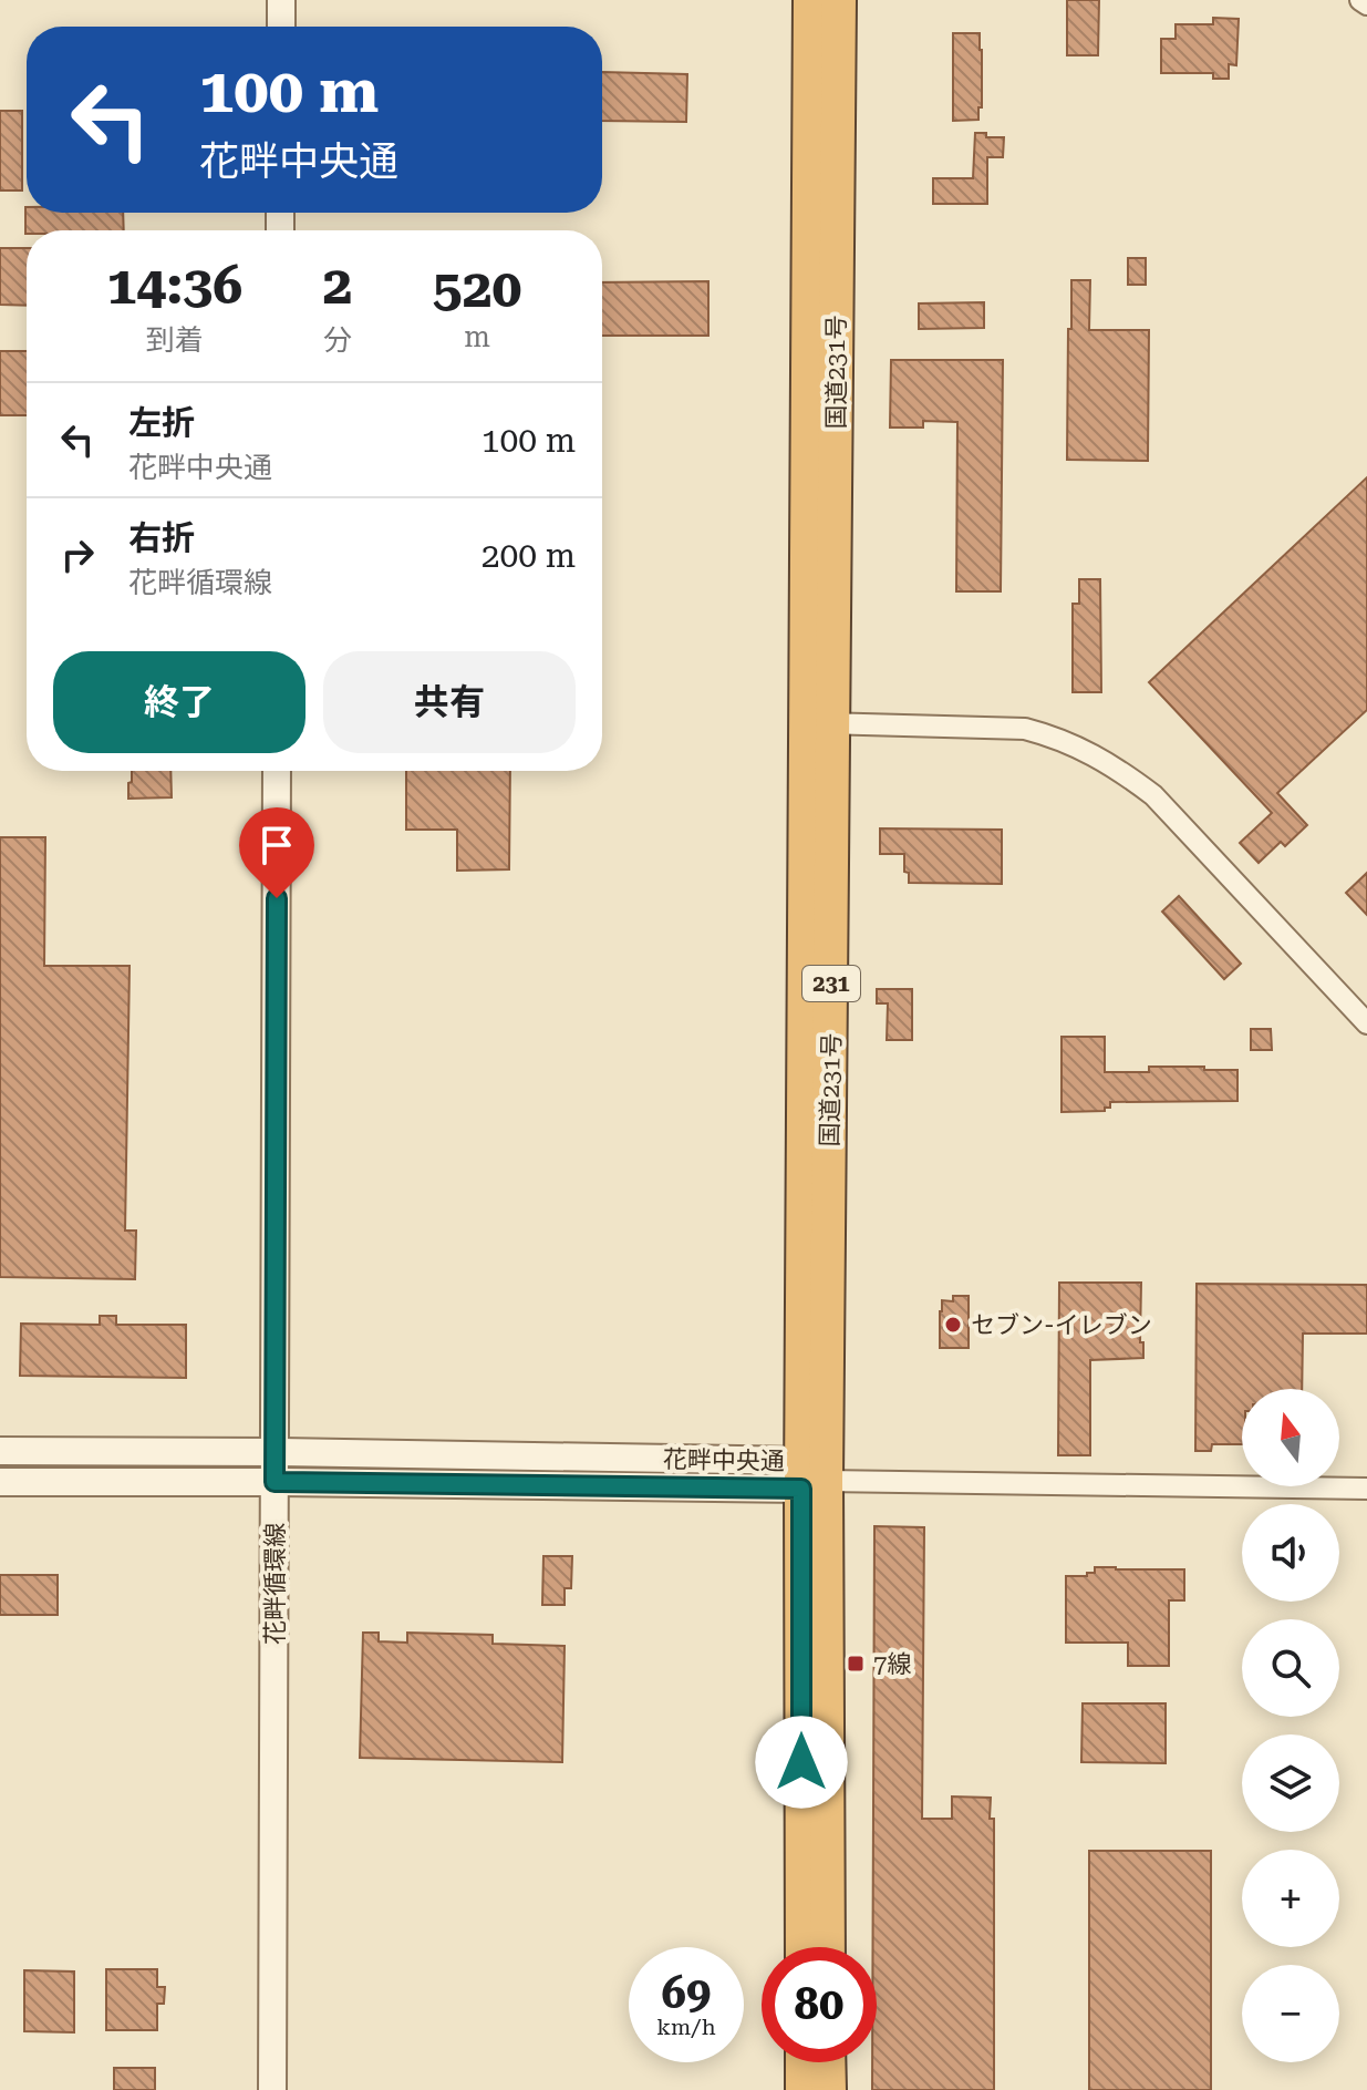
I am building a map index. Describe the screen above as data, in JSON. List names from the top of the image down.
{
  "streets": {
    "highway": ["国道231号", "231"],
    "street": ["花畔中央通", "花畔循環線"]
  },
  "crossings": [
    ["国道231号", "花畔中央通"],
    ["花畔中央通", "花畔循環線"]
  ],
  "places": {
    "other": ["セブン-イレブン"],
    "transit": ["7線"]
  },
  "north": "top",
  "page": {
    "turn": ["100 m", "花畔中央通"],
    "eta": [
      "14:36",
      "到着",
      "2",
      "分",
      "520",
      "m"
    ],
    "list": [
      {
        "name": "左折",
        "note": "花畔中央通",
        "value": "100 m"
      },
      {
        "name": "右折",
        "note": "花畔循環線",
        "value": "200 m"
      }
    ],
    "buttons": ["終了", "共有"],
    "map_buttons": ["+", "−"],
    "speed": "69 km/h",
    "limit": "80"
  }
}
